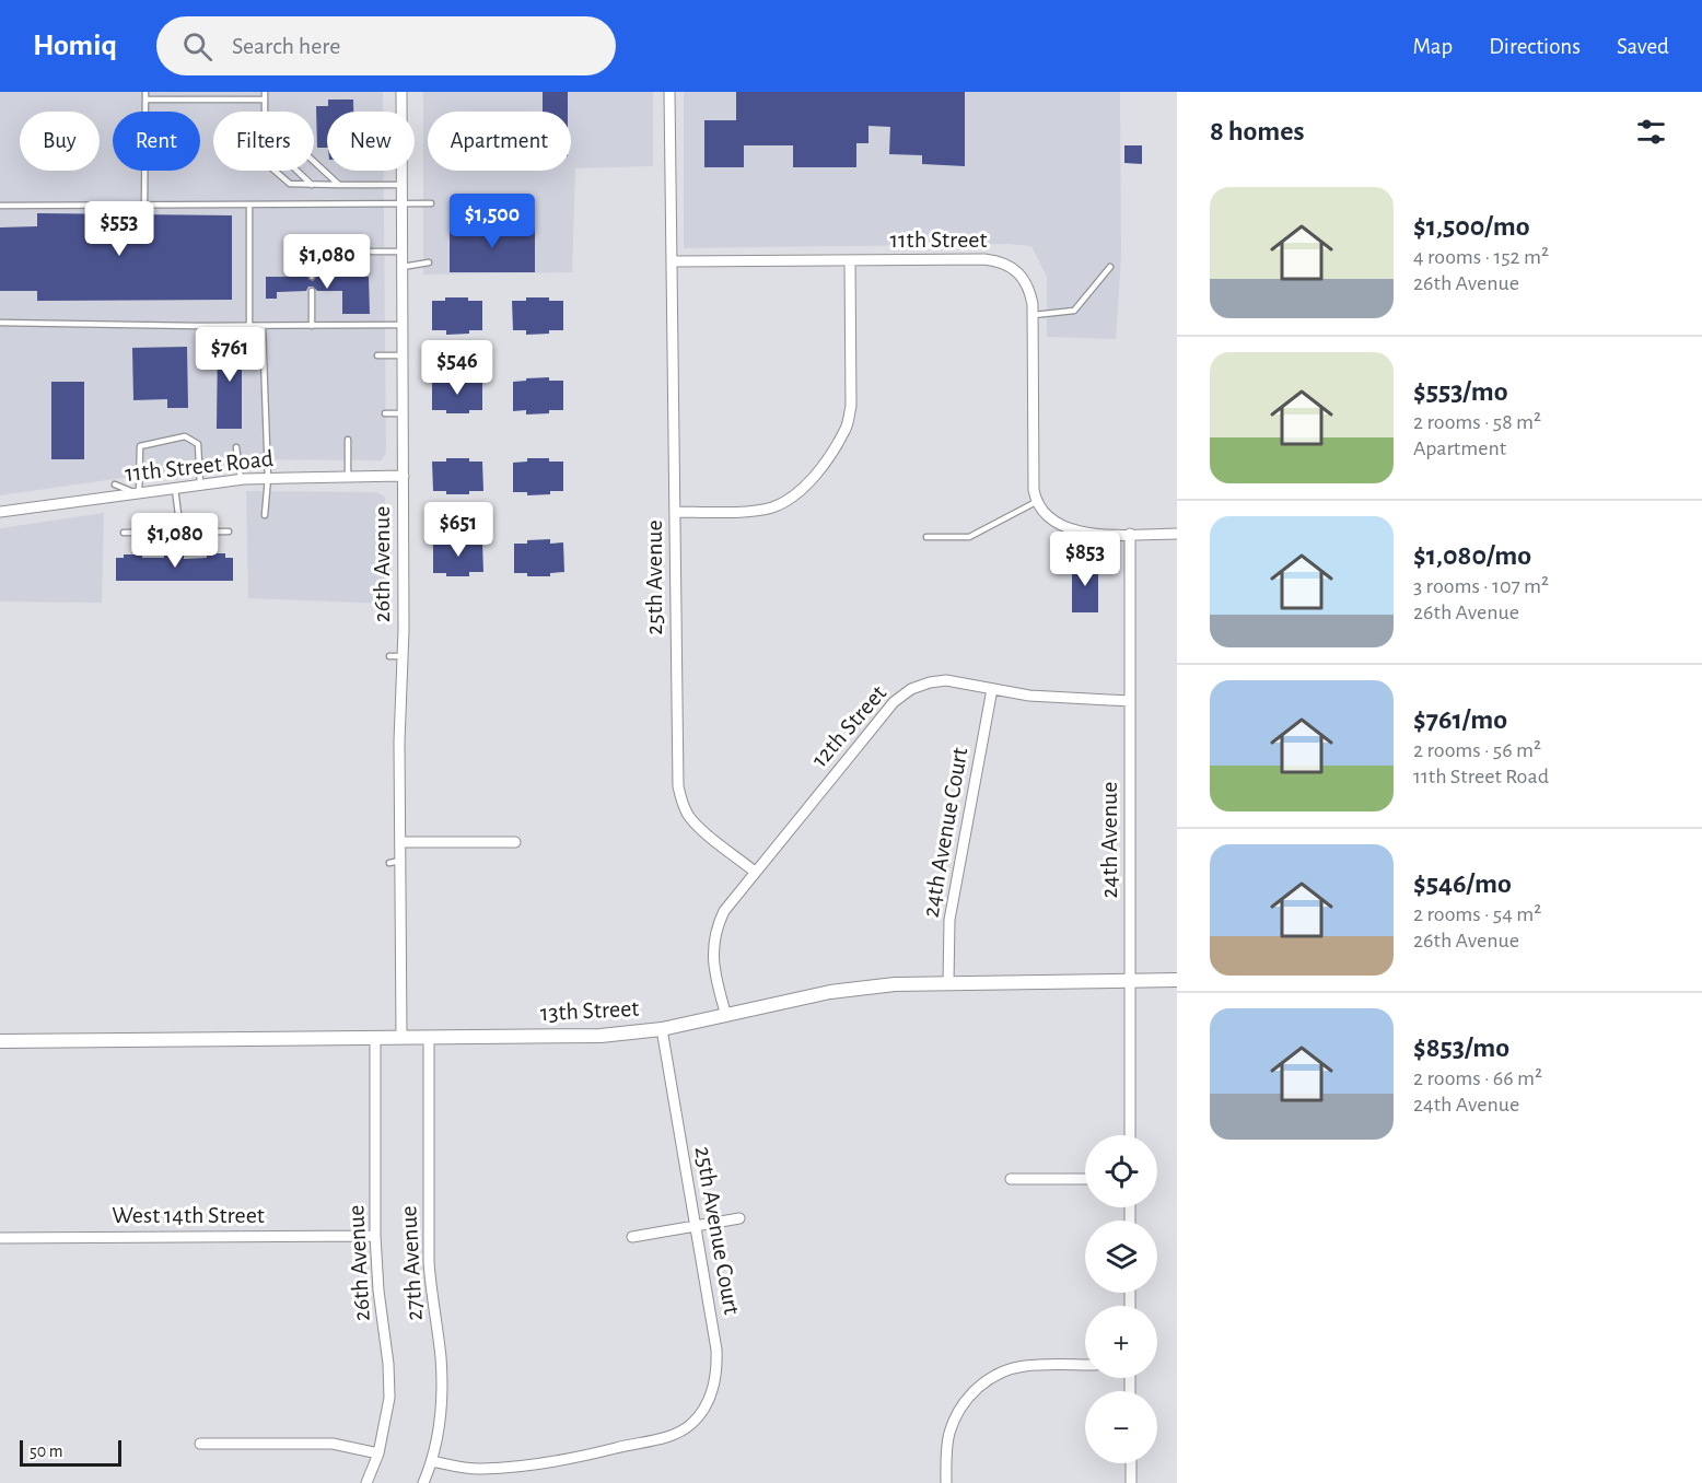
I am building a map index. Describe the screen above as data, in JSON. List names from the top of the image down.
{
  "streets": {
    "street": [
      "11th Street",
      "11th Street Road",
      "26th Avenue",
      "25th Avenue",
      "12th Street",
      "24th Avenue Court",
      "24th Avenue",
      "13th Street",
      "West 14th Street",
      "25th Avenue Court",
      "27th Avenue"
    ]
  },
  "crossings": [
    ["11th Street", "25th Avenue"],
    ["11th Street Road", "26th Avenue"],
    ["26th Avenue", "13th Street"],
    ["26th Avenue", "West 14th Street"],
    ["25th Avenue", "12th Street"],
    ["12th Street", "24th Avenue Court"],
    ["12th Street", "24th Avenue"],
    ["24th Avenue Court", "13th Street"],
    ["24th Avenue", "13th Street"],
    ["13th Street", "25th Avenue Court"],
    ["13th Street", "27th Avenue"],
    ["25th Avenue Court", "27th Avenue"]
  ],
  "scale_bar": "50 m",
  "page": {
    "header": "Homiq",
    "search": "Search here",
    "nav": ["Map", "Directions", "Saved"],
    "heading": "8 homes",
    "chip": [
      "Buy",
      "Rent",
      "Filters",
      "New",
      "Apartment"
    ],
    "list": [
      {
        "name": "$1,500/mo",
        "note": "4 rooms · 152 m² · 26th Avenue"
      },
      {
        "name": "$553/mo",
        "note": "2 rooms · 58 m² · Apartment"
      },
      {
        "name": "$1,080/mo",
        "note": "3 rooms · 107 m² · 26th Avenue"
      },
      {
        "name": "$761/mo",
        "note": "2 rooms · 56 m² · 11th Street Road"
      },
      {
        "name": "$546/mo",
        "note": "2 rooms · 54 m² · 26th Avenue"
      },
      {
        "name": "$853/mo",
        "note": "2 rooms · 66 m² · 24th Avenue"
      }
    ],
    "price": [
      "$1,500",
      "$553",
      "$1,080",
      "$761",
      "$546",
      "$651",
      "$1,080",
      "$853"
    ],
    "map_buttons": ["+", "−"],
    "scale": "50 m"
  }
}
